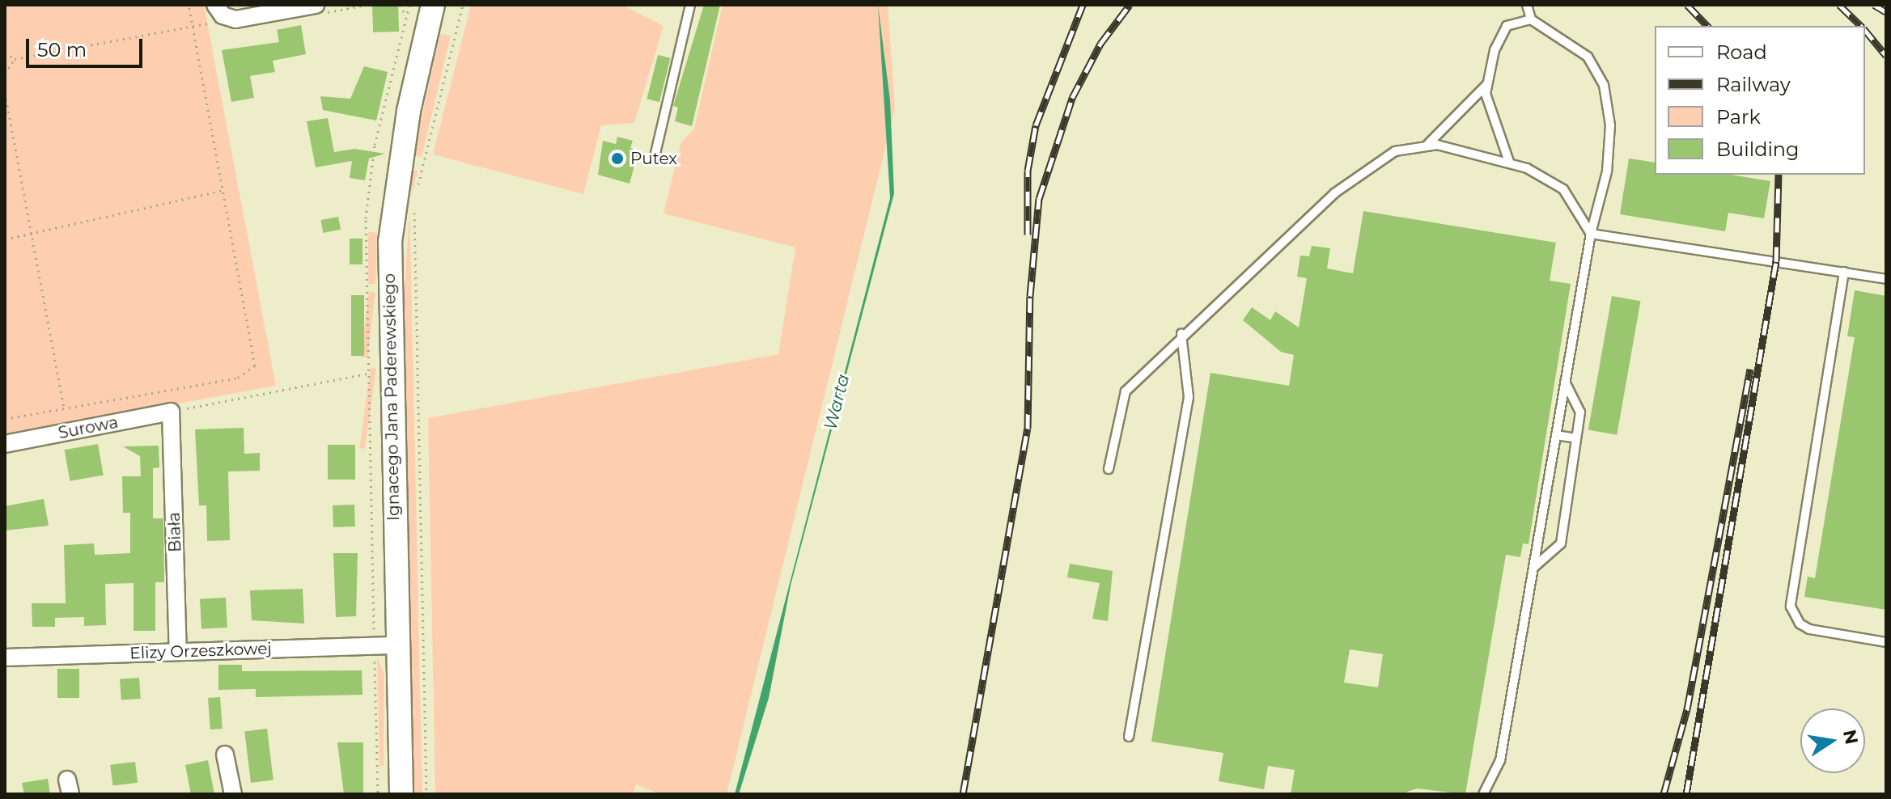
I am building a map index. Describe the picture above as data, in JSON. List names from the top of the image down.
{
  "streets": {
    "main road": ["Ignacego Jana Paderewskiego"],
    "street": ["Surowa", "Biała", "Elizy Orzeszkowej"]
  },
  "crossings": [
    ["Ignacego Jana Paderewskiego", "Elizy Orzeszkowej"],
    ["Surowa", "Biała"],
    ["Biała", "Elizy Orzeszkowej"]
  ],
  "water": ["Warta"],
  "places": ["Putex"],
  "legend": [
    "Road",
    "Railway",
    "Park",
    "Building"
  ],
  "scale_bar": "50 m",
  "north": "right"
}
